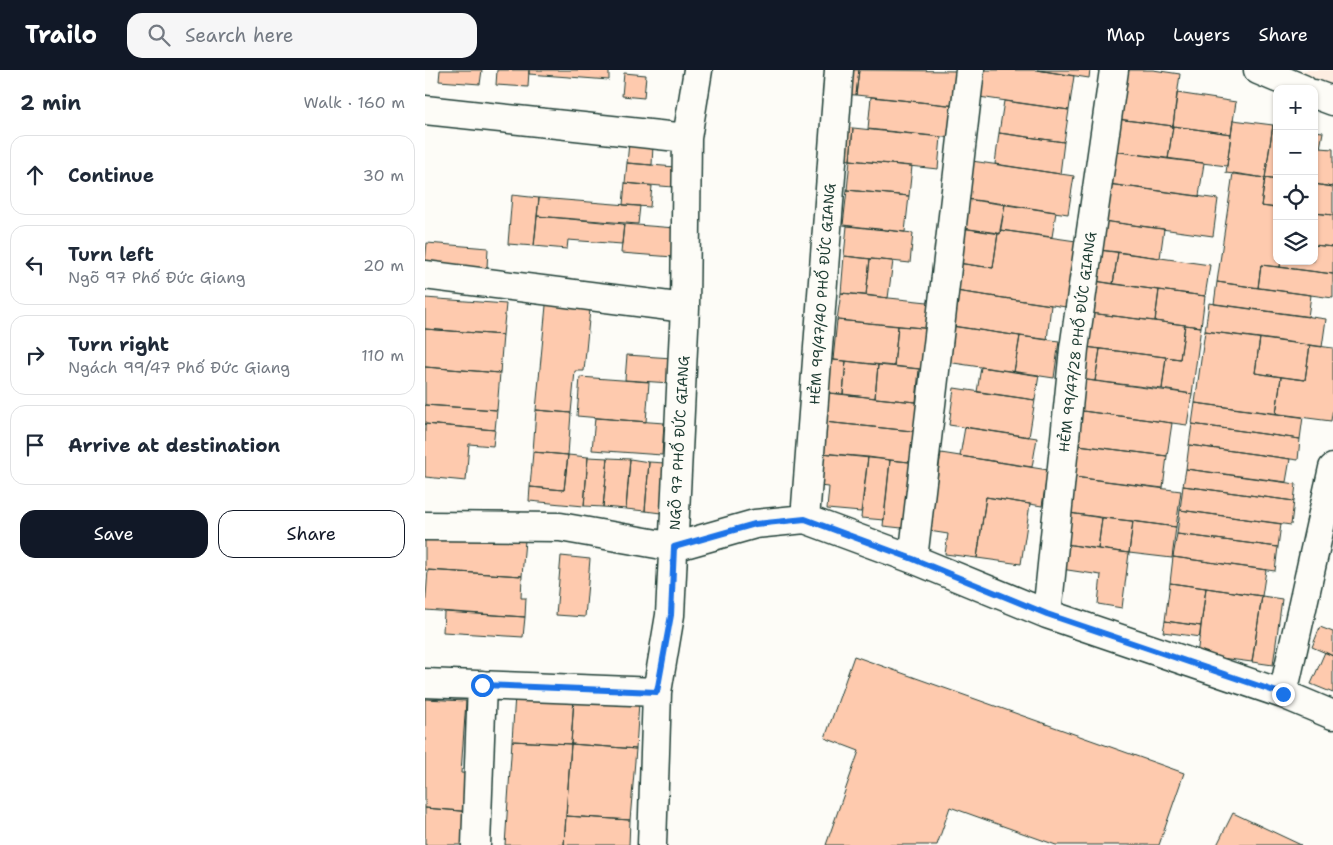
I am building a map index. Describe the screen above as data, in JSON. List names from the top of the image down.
{
  "streets": {
    "street": ["HẺM 99/47/40 PHỐ ĐỨC GIANG", "HẺM 99/47/28 PHỐ ĐỨC GIANG", "NGÕ 97 PHỐ ĐỨC GIANG"]
  },
  "page": {
    "header": "Trailo",
    "search": "Search here",
    "nav": ["Map", "Layers", "Share"],
    "heading": ["2 min", "Walk · 160 m"],
    "map_buttons": ["+", "−"],
    "list": [
      ["Continue", "30 m"],
      ["Turn left", "Ngõ 97 Phố Đức Giang", "20 m"],
      ["Turn right", "Ngách 99/47 Phố Đức Giang", "110 m"],
      "Arrive at destination"
    ],
    "buttons": ["Save", "Share"]
  }
}
